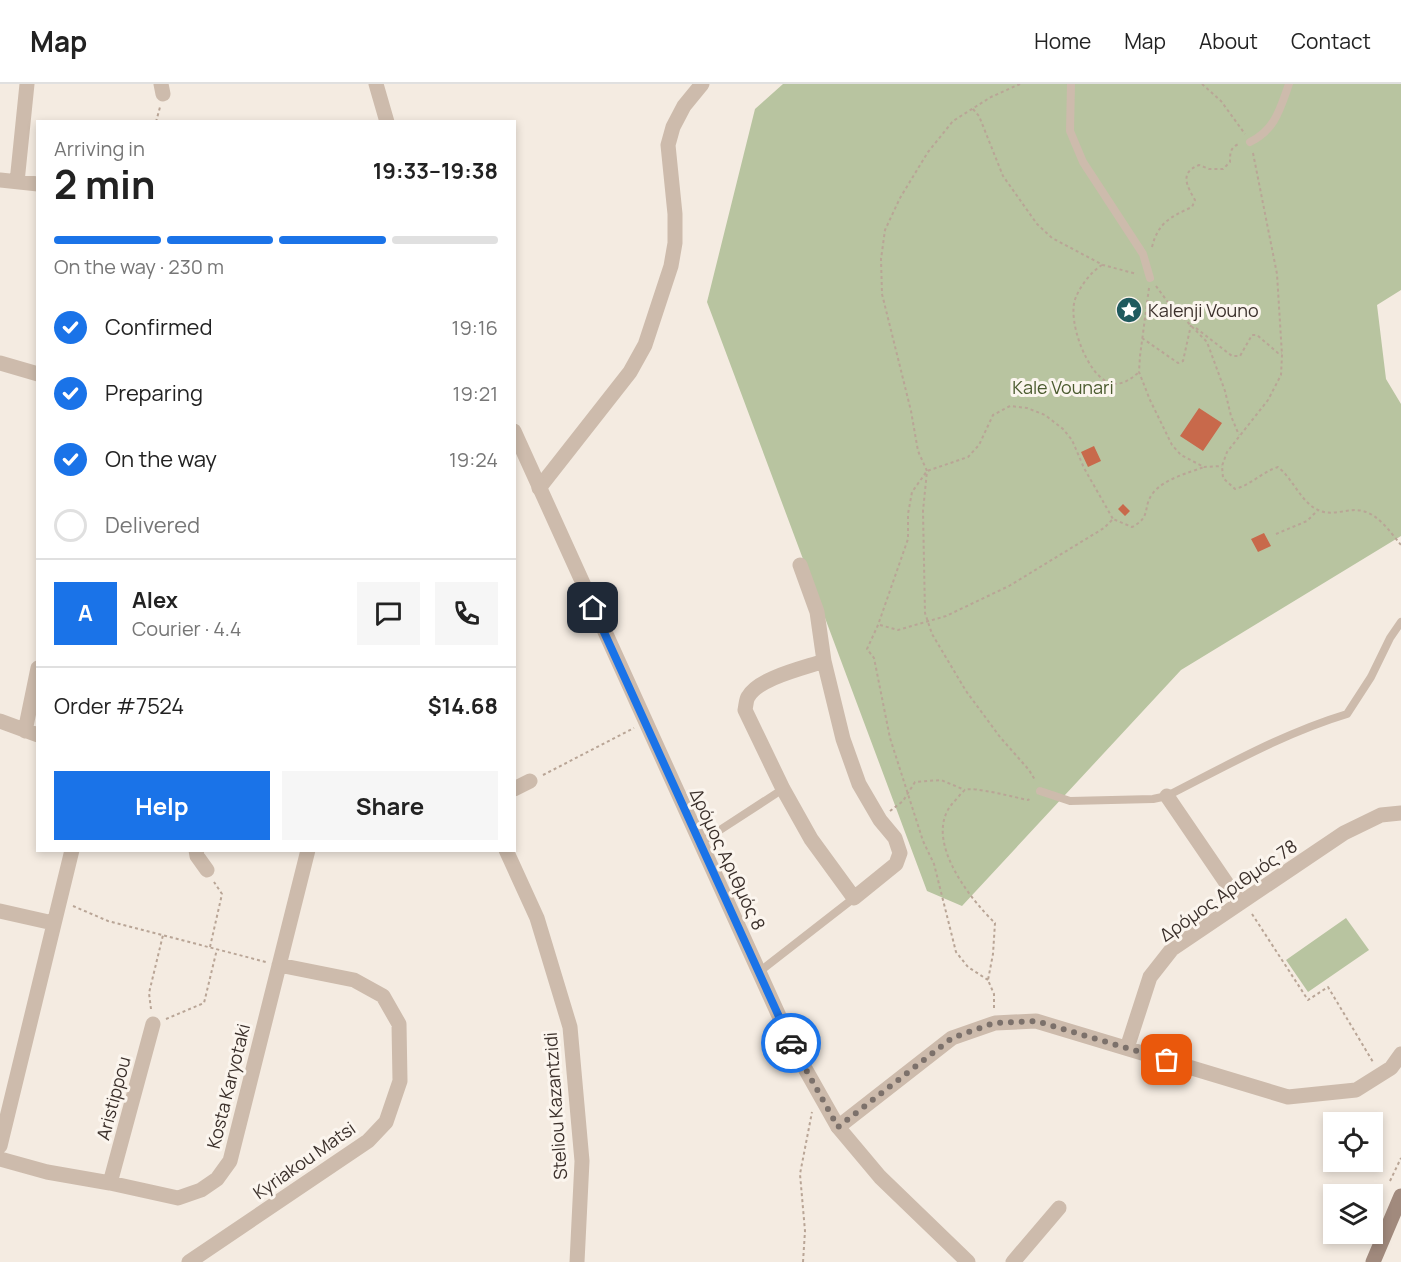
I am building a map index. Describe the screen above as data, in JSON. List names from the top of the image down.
{
  "streets": {
    "street": [
      "Δρόμος Αριθμός 8",
      "Δρόμος Αριθμός 78",
      "Kosta Karyotaki",
      "Aristippou",
      "Steliou Kazantzidi",
      "Kyriakou Matsi"
    ]
  },
  "crossings": [
    ["Kosta Karyotaki", "Aristippou"],
    ["Kosta Karyotaki", "Kyriakou Matsi"]
  ],
  "parks": ["Kale Vounari"],
  "places": {
    "place": ["Kalenji Vouno"]
  },
  "page": {
    "header": "Map",
    "nav": [
      "Home",
      "Map",
      "About",
      "Contact"
    ],
    "heading": ["2 min", "Arriving in", "19:33–19:38"],
    "panel": [
      "Alex",
      "Courier · 4.4",
      "Order #7524",
      "$14.68"
    ],
    "bar": "On the way · 230 m",
    "list": [
      ["Confirmed", "19:16"],
      ["Preparing", "19:21"],
      ["On the way", "19:24"],
      "Delivered"
    ],
    "round": "A",
    "buttons": ["Help", "Share"]
  }
}
